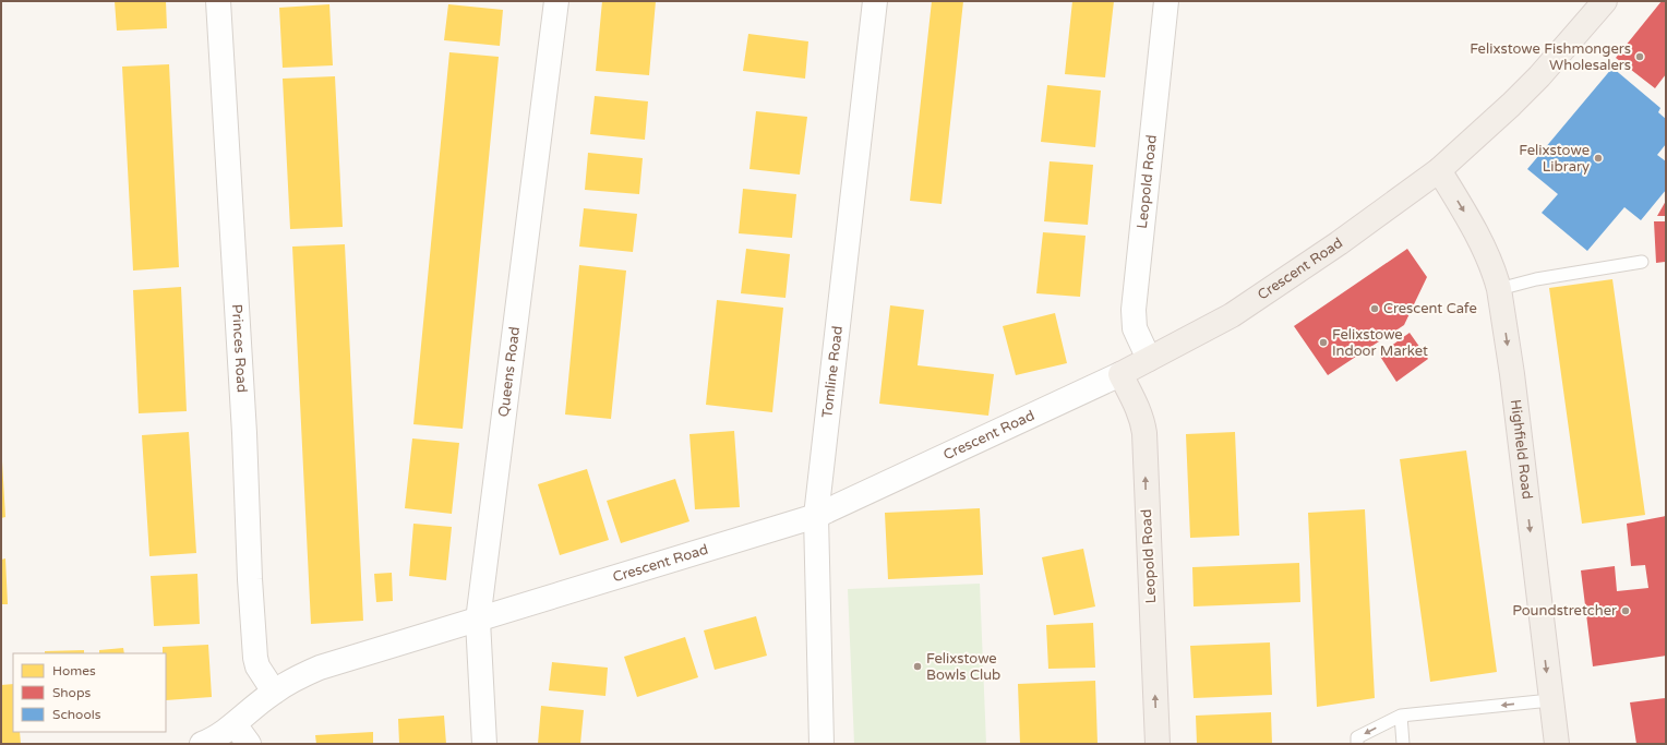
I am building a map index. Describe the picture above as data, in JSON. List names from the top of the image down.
{
  "streets": {
    "main road": ["Leopold Road", "Crescent Road", "Highfield Road"],
    "street": ["Princes Road", "Queens Road", "Tomline Road"]
  },
  "crossings": [
    ["Leopold Road", "Crescent Road"],
    ["Crescent Road", "Princes Road"],
    ["Crescent Road", "Queens Road"],
    ["Crescent Road", "Tomline Road"],
    ["Crescent Road", "Highfield Road"]
  ],
  "one_way": ["Leopold Road", "Highfield Road"],
  "places": [
    "Felixstowe Fishmongers Wholesalers",
    "Felixstowe Library",
    "Crescent Cafe",
    "Felixstowe Indoor Market",
    "Poundstretcher",
    "Felixstowe Bowls Club"
  ],
  "legend": ["Homes", "Shops", "Schools"]
}
